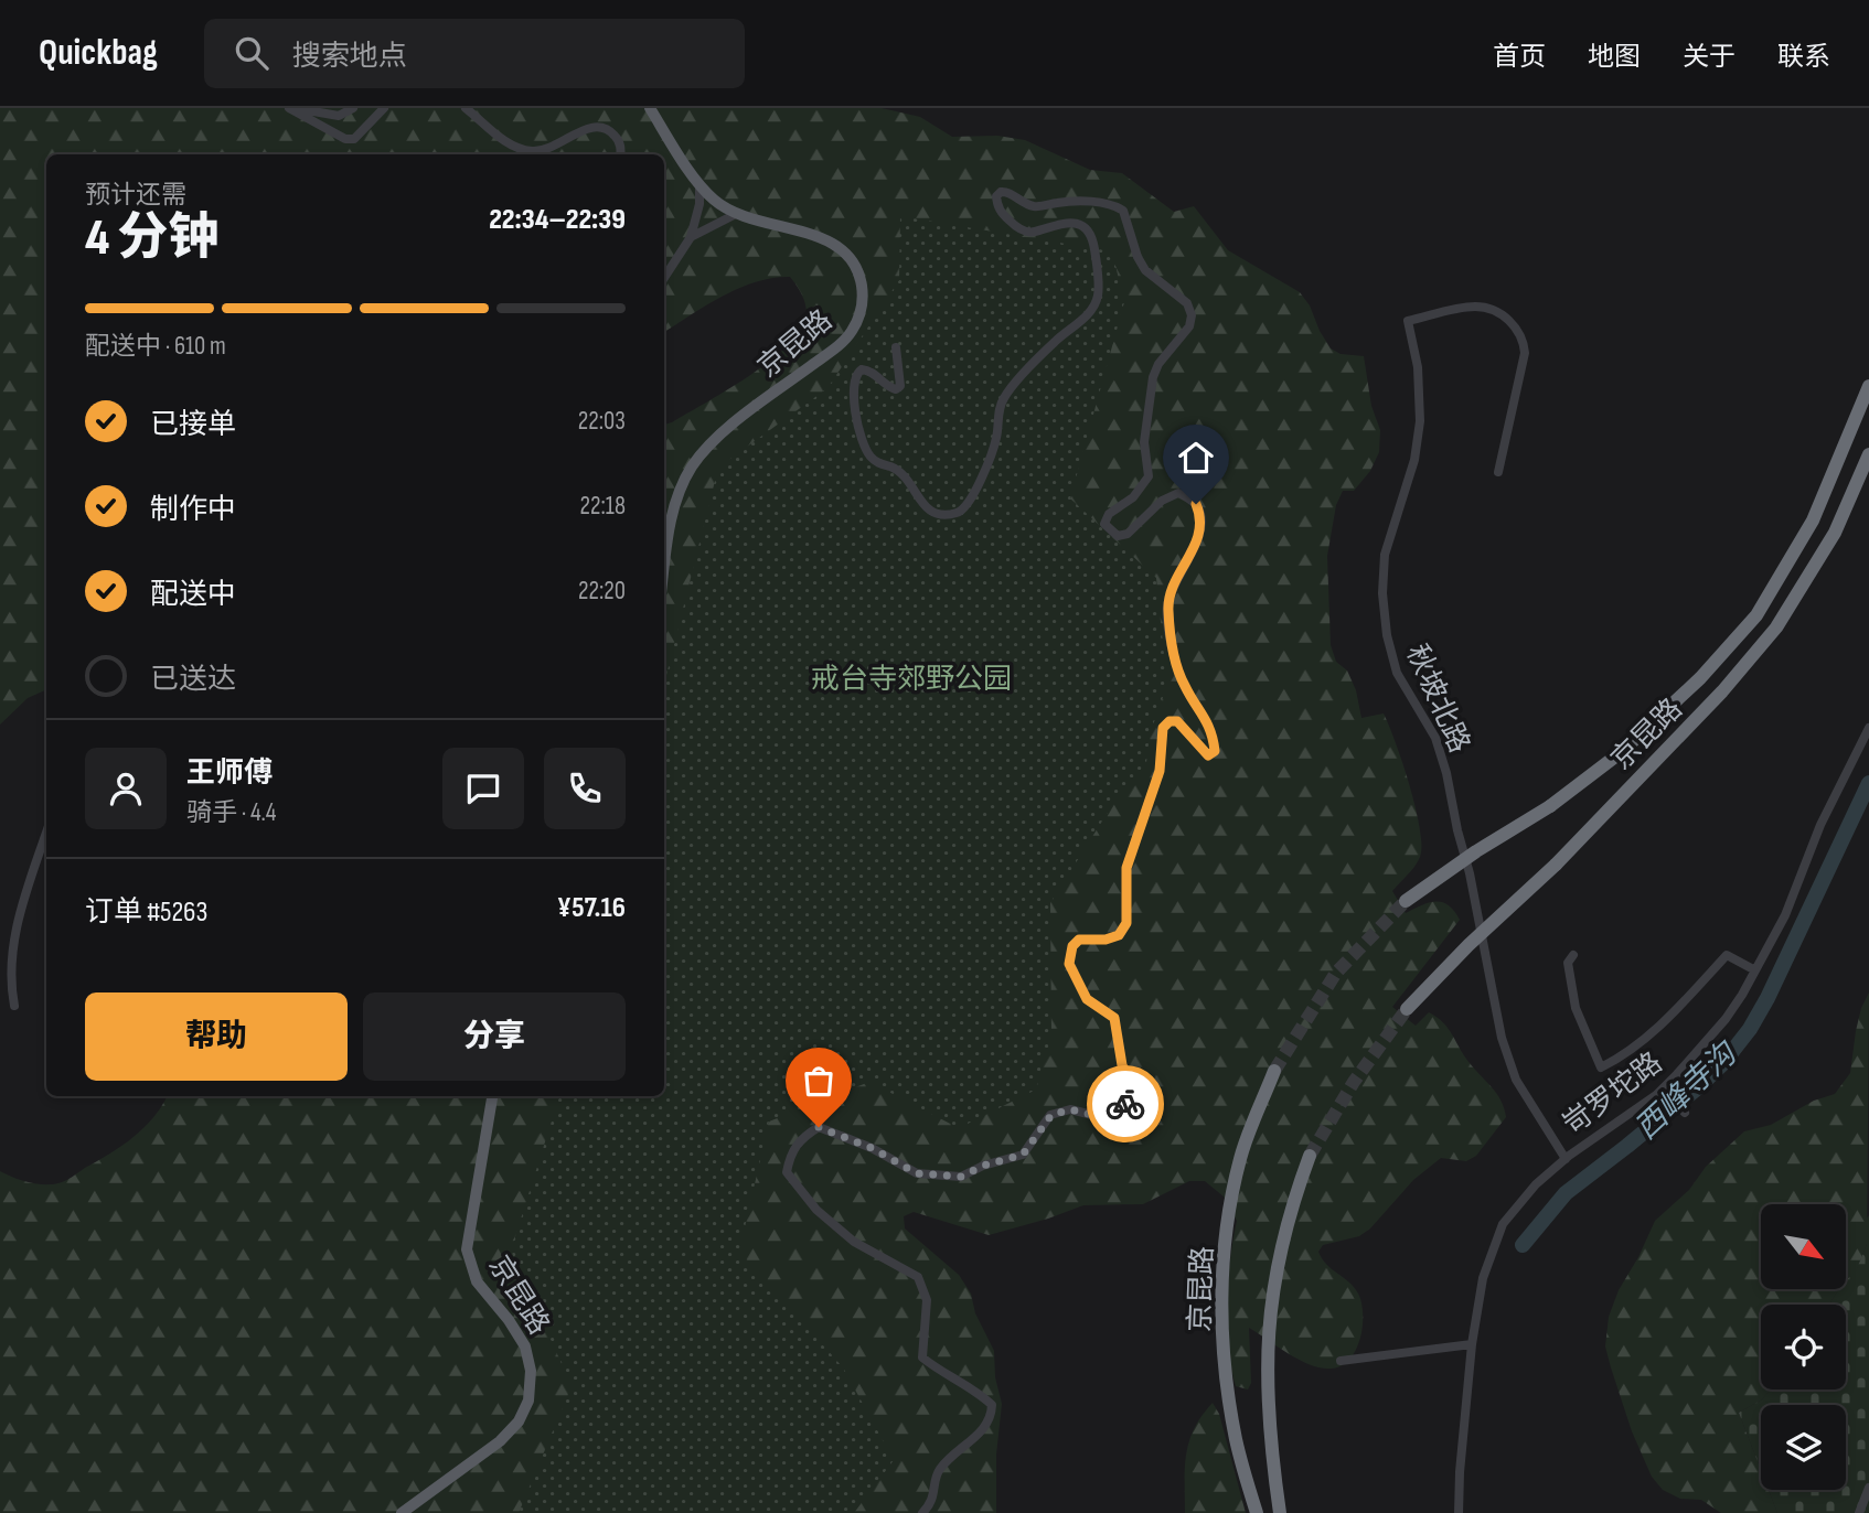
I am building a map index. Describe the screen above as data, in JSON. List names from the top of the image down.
{
  "streets": {
    "highway": ["京昆路"],
    "street": ["秋坡北路", "岢罗坨路"]
  },
  "crossings": [
    ["秋坡北路", "岢罗坨路"]
  ],
  "water": ["西峰寺沟"],
  "parks": ["戒台寺郊野公园"],
  "north": "bottom right",
  "page": {
    "header": "Quickbag",
    "search": "搜索地点",
    "nav": [
      "首页",
      "地图",
      "关于",
      "联系"
    ],
    "heading": ["4 分钟", "预计还需", "22:34–22:39"],
    "panel": [
      "王师傅",
      "骑手 · 4.4",
      "订单 #5263",
      "¥57.16"
    ],
    "bar": "配送中 · 610 m",
    "list": [
      ["已接单", "22:03"],
      ["制作中", "22:18"],
      ["配送中", "22:20"],
      "已送达"
    ],
    "buttons": ["帮助", "分享"]
  }
}
